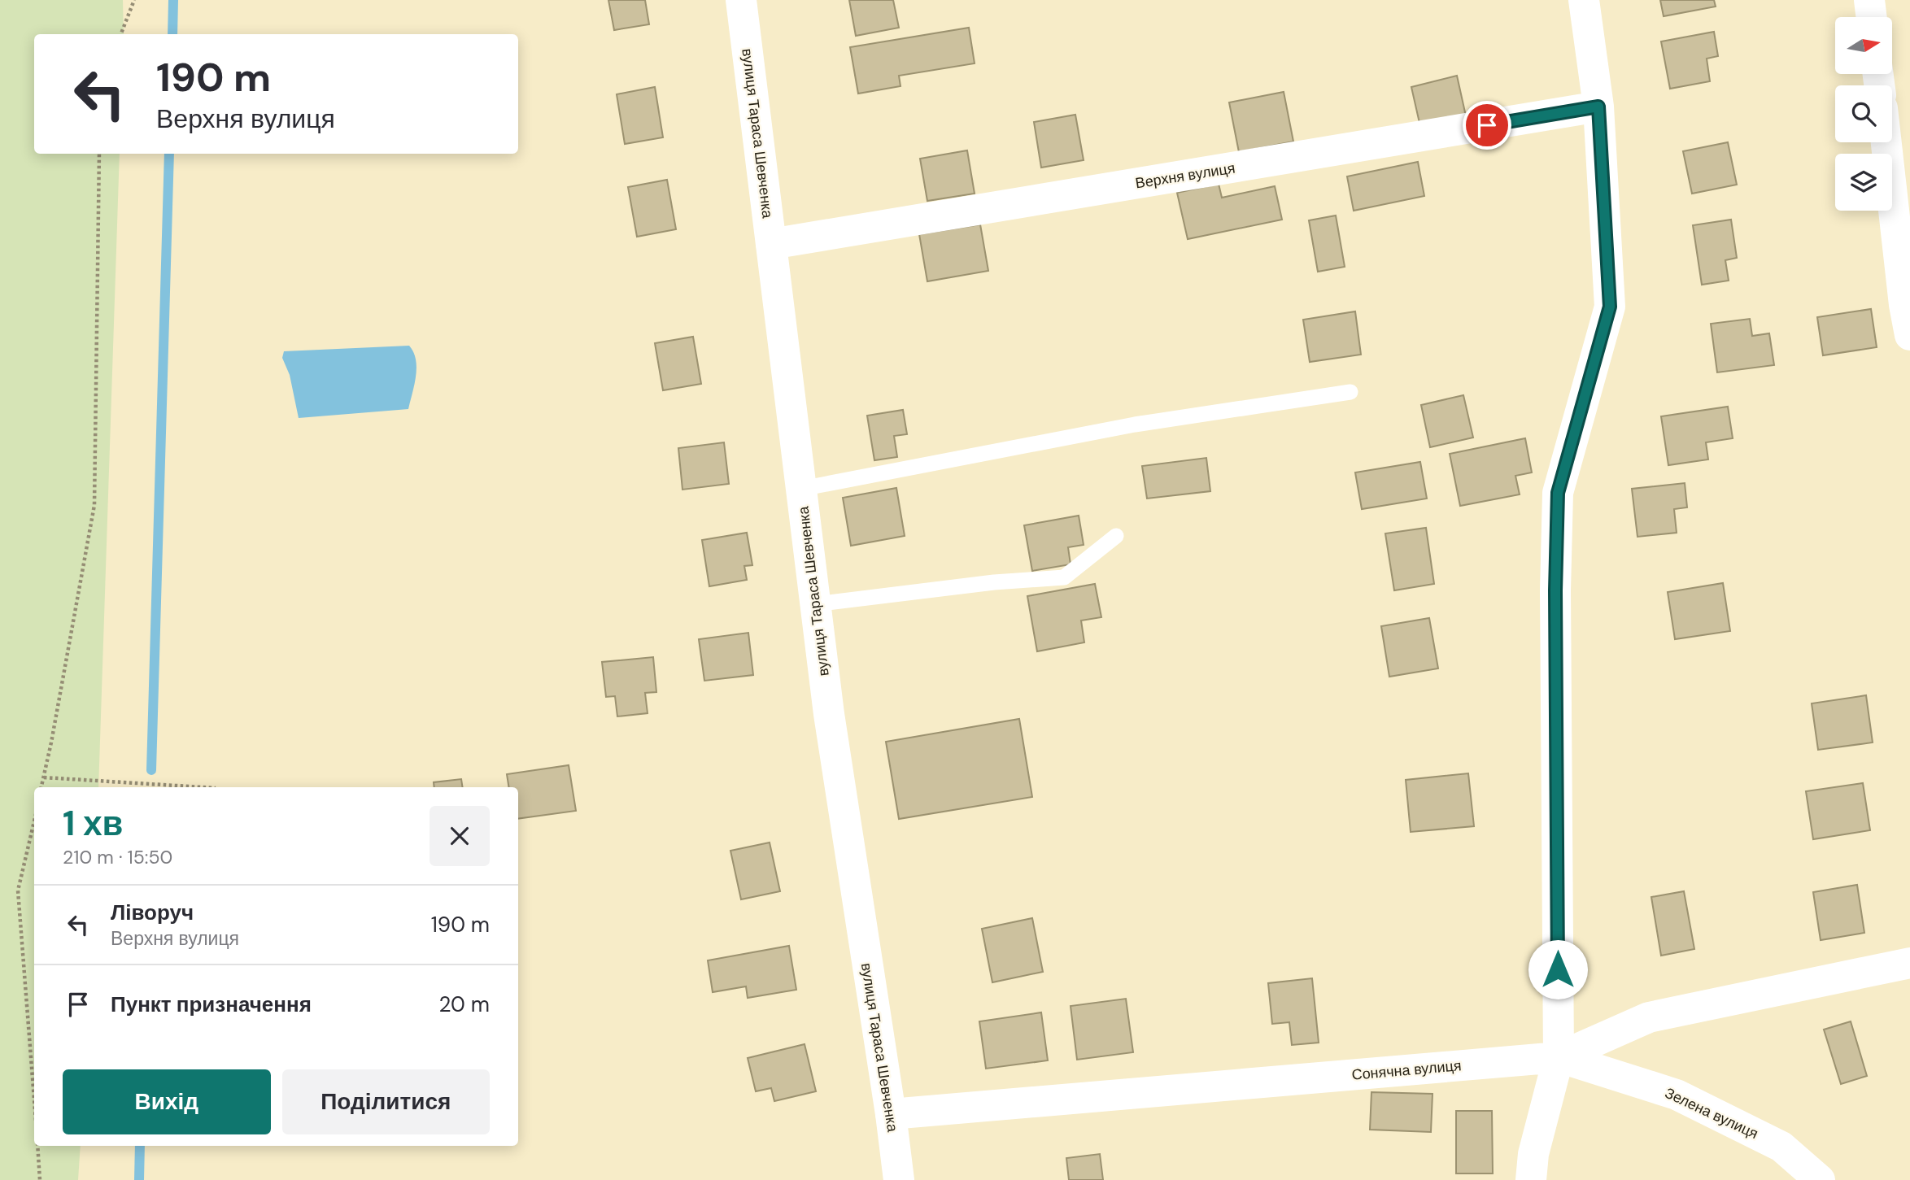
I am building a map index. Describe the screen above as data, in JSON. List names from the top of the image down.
{
  "streets": {
    "street": [
      "вулиця Тараса Шевченка",
      "Верхня вулиця",
      "Сонячна вулиця",
      "Зелена вулиця"
    ]
  },
  "crossings": [
    ["вулиця Тараса Шевченка", "Верхня вулиця"],
    ["вулиця Тараса Шевченка", "Сонячна вулиця"],
    ["Сонячна вулиця", "Зелена вулиця"]
  ],
  "north": "right",
  "page": {
    "turn": ["190 m", "Верхня вулиця"],
    "heading": ["1 хв", "210 m · 15:50"],
    "list": [
      {
        "name": "Ліворуч",
        "note": "Верхня вулиця",
        "value": "190 m"
      },
      {
        "name": "Пункт призначення",
        "value": "20 m"
      }
    ],
    "buttons": ["Вихід", "Поділитися"]
  }
}
